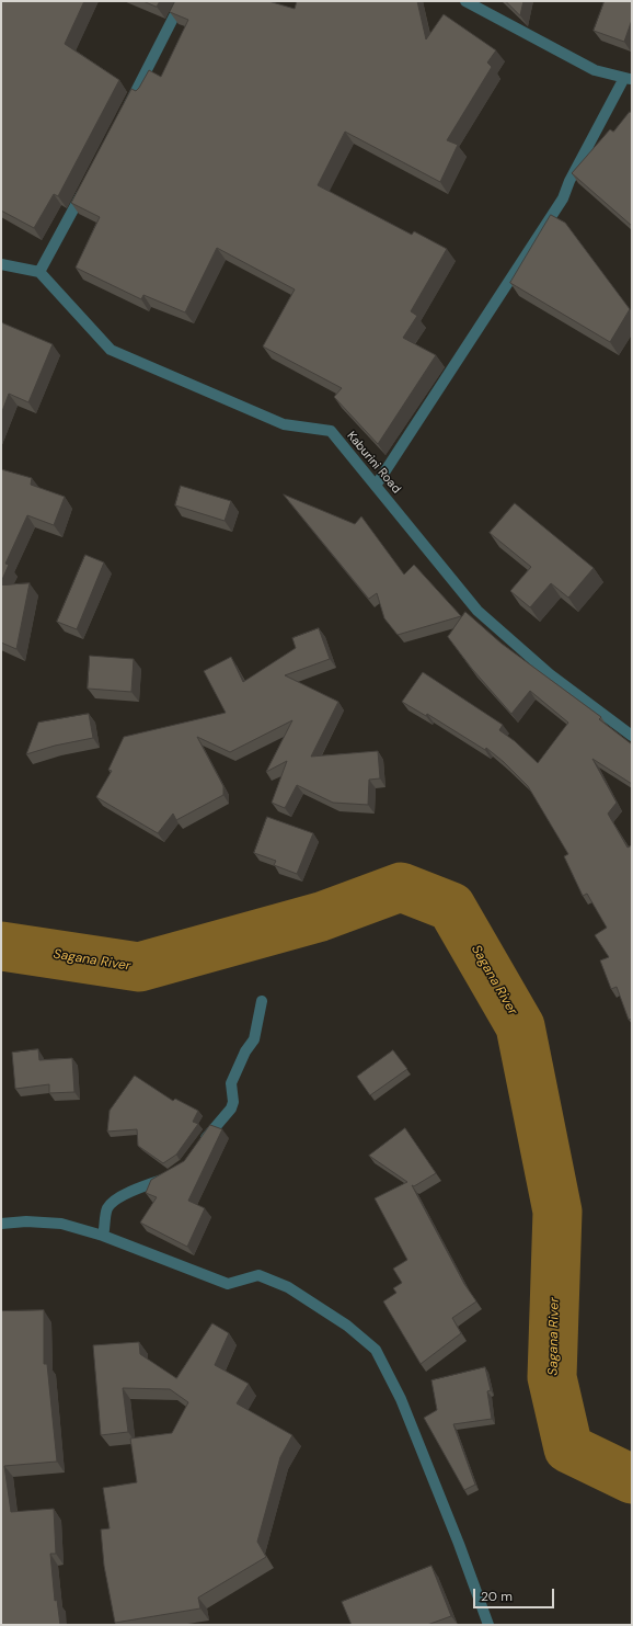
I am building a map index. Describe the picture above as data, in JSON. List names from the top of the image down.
{
  "streets": {
    "street": ["Kaburini Road"]
  },
  "water": ["Sagana River"],
  "scale_bar": "20 m"
}
